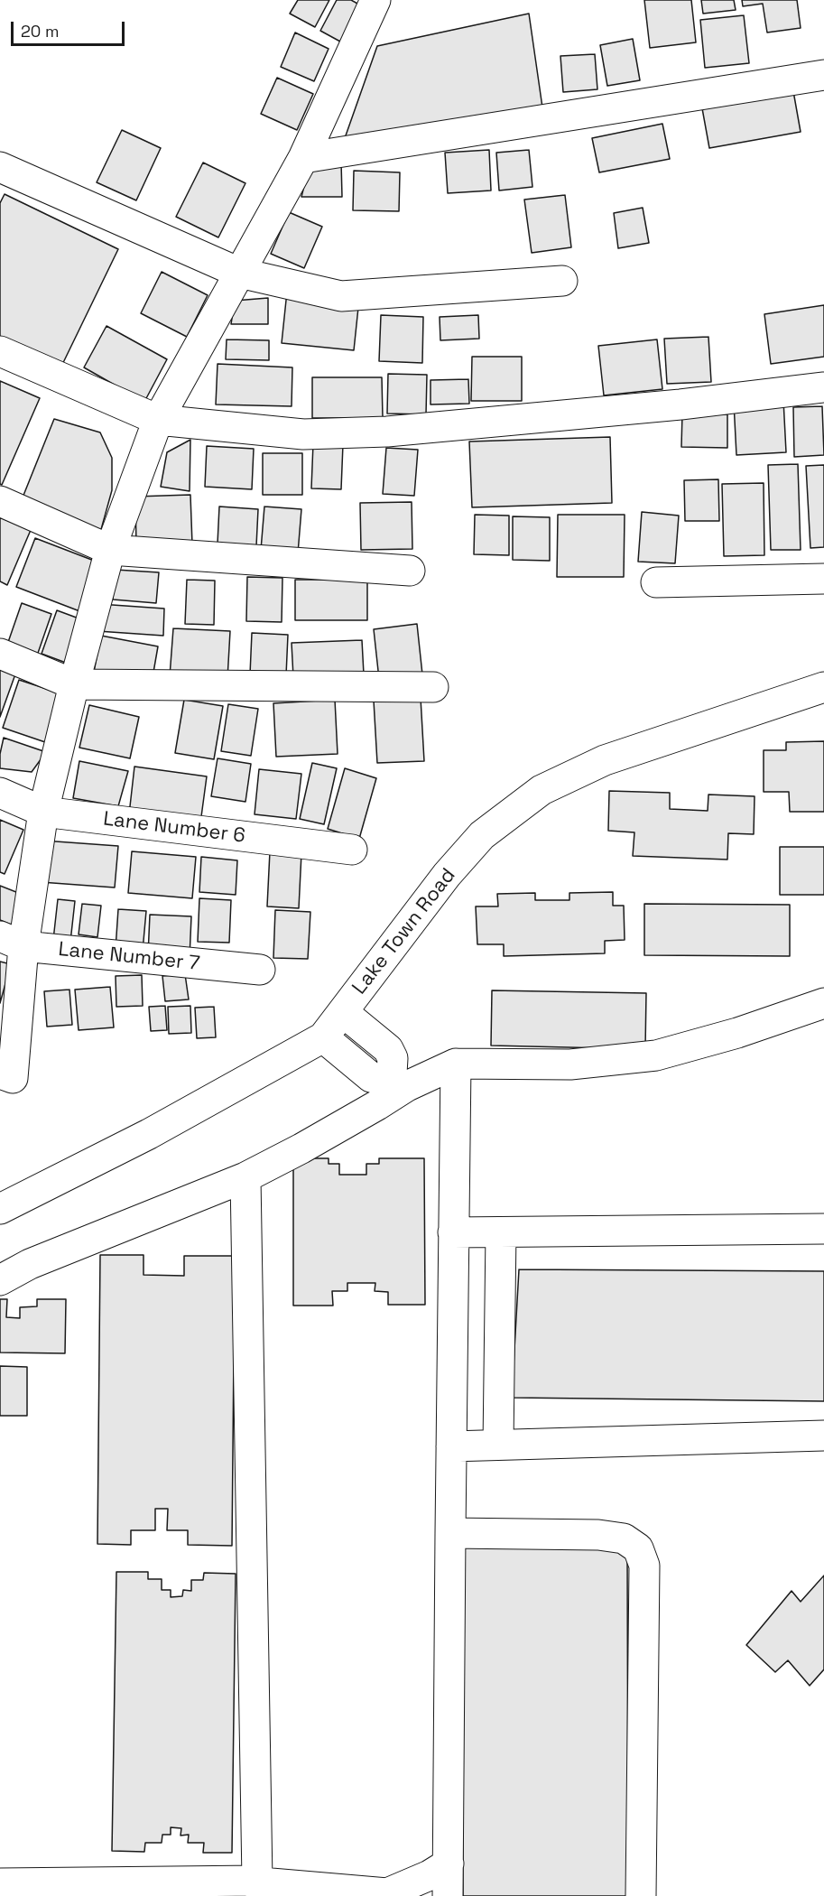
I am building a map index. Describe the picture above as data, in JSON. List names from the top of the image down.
{
  "streets": {
    "street": ["Lane Number 6", "Lake Town Road", "Lane Number 7"]
  },
  "scale_bar": "20 m"
}
